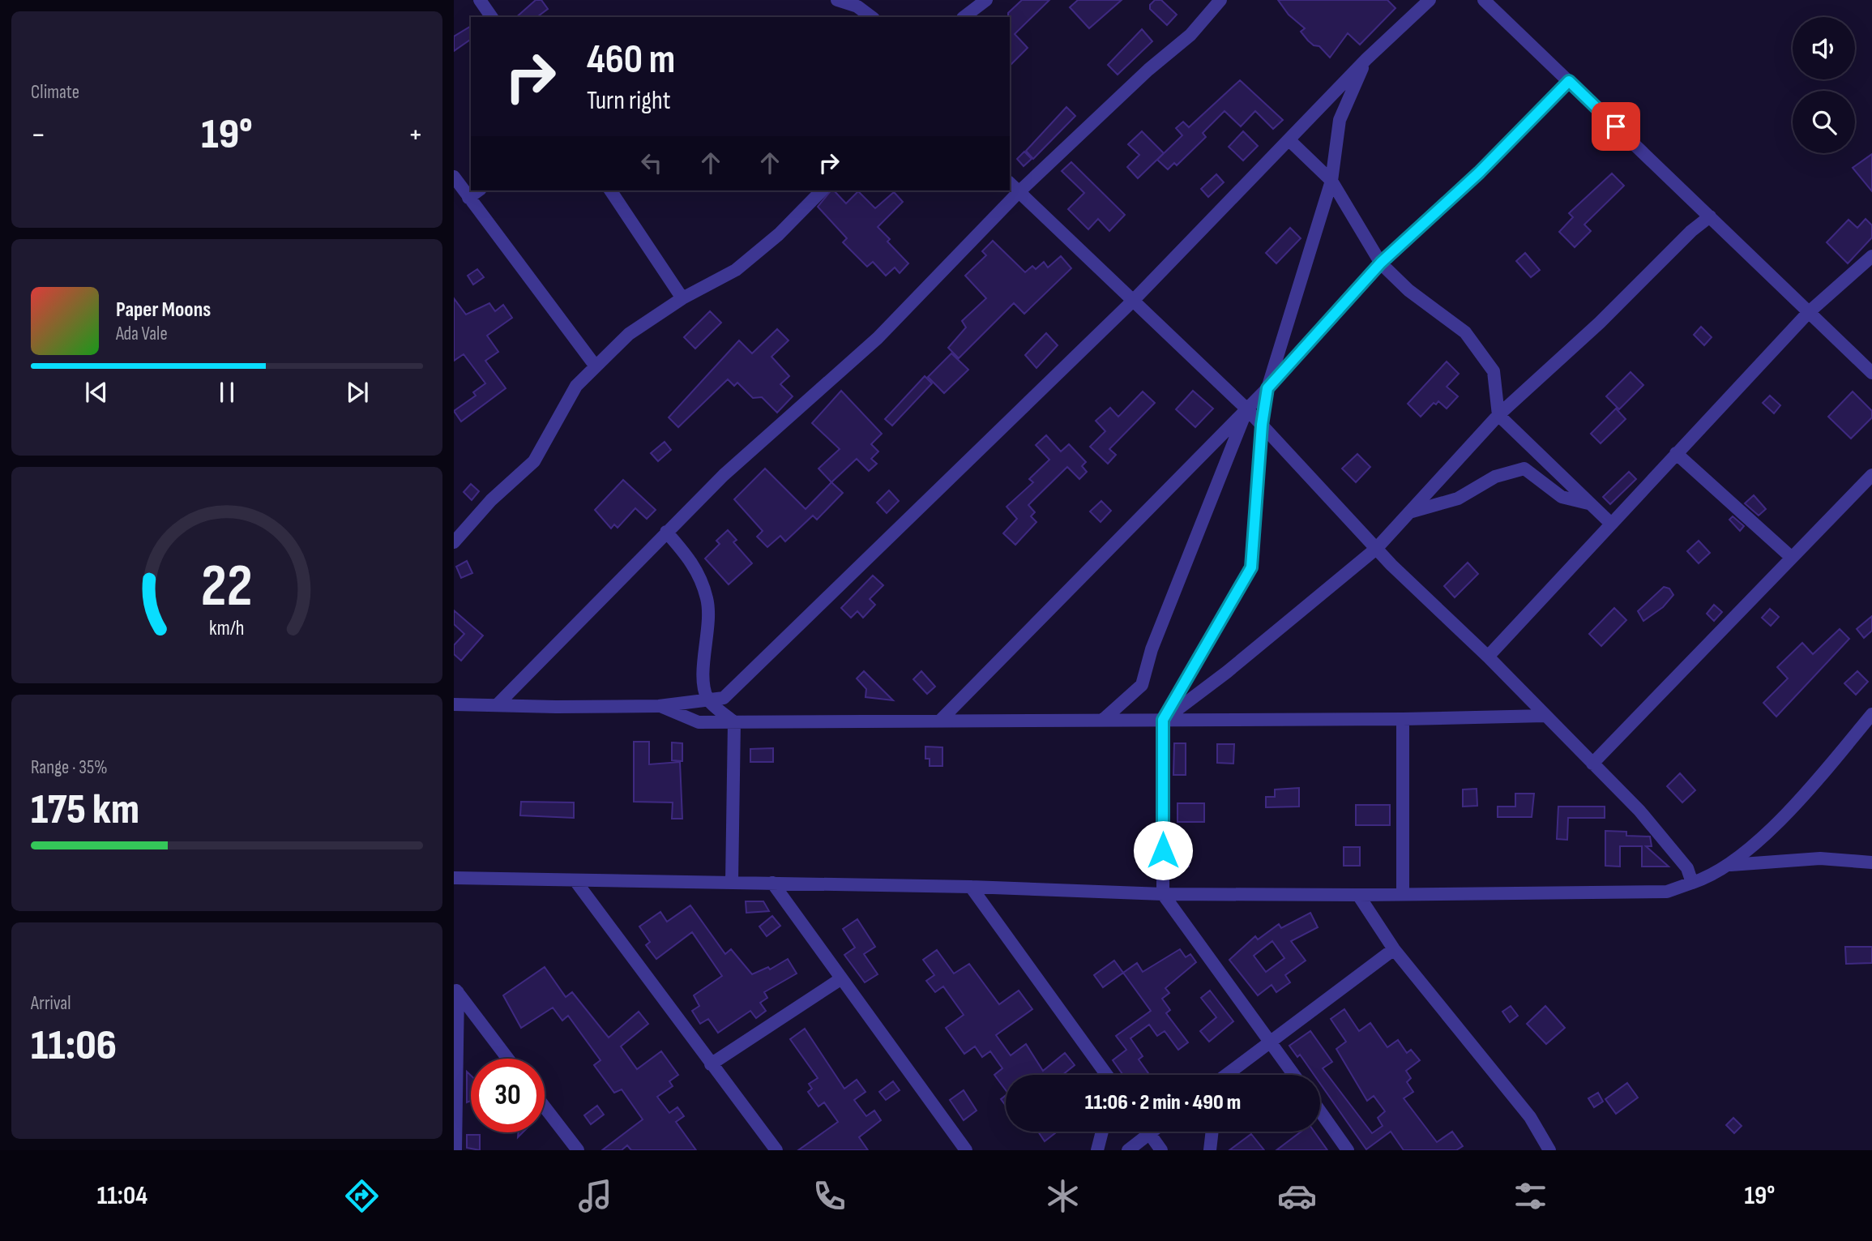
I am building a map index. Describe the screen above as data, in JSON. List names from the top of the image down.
{
  "page": {
    "tile": [
      "Climate",
      ["Range · 35%", "175 km"],
      ["Arrival", "11:06"]
    ],
    "turn": ["460 m", "Turn right"],
    "heat": ["−", "19°", "+"],
    "song": ["Paper Moons", "Ada Vale"],
    "limit": "30",
    "trip": "11:06 · 2 min · 490 m",
    "tabs": ["11:04", "19°"],
    "gauge": ["22", "km/h"]
  }
}
